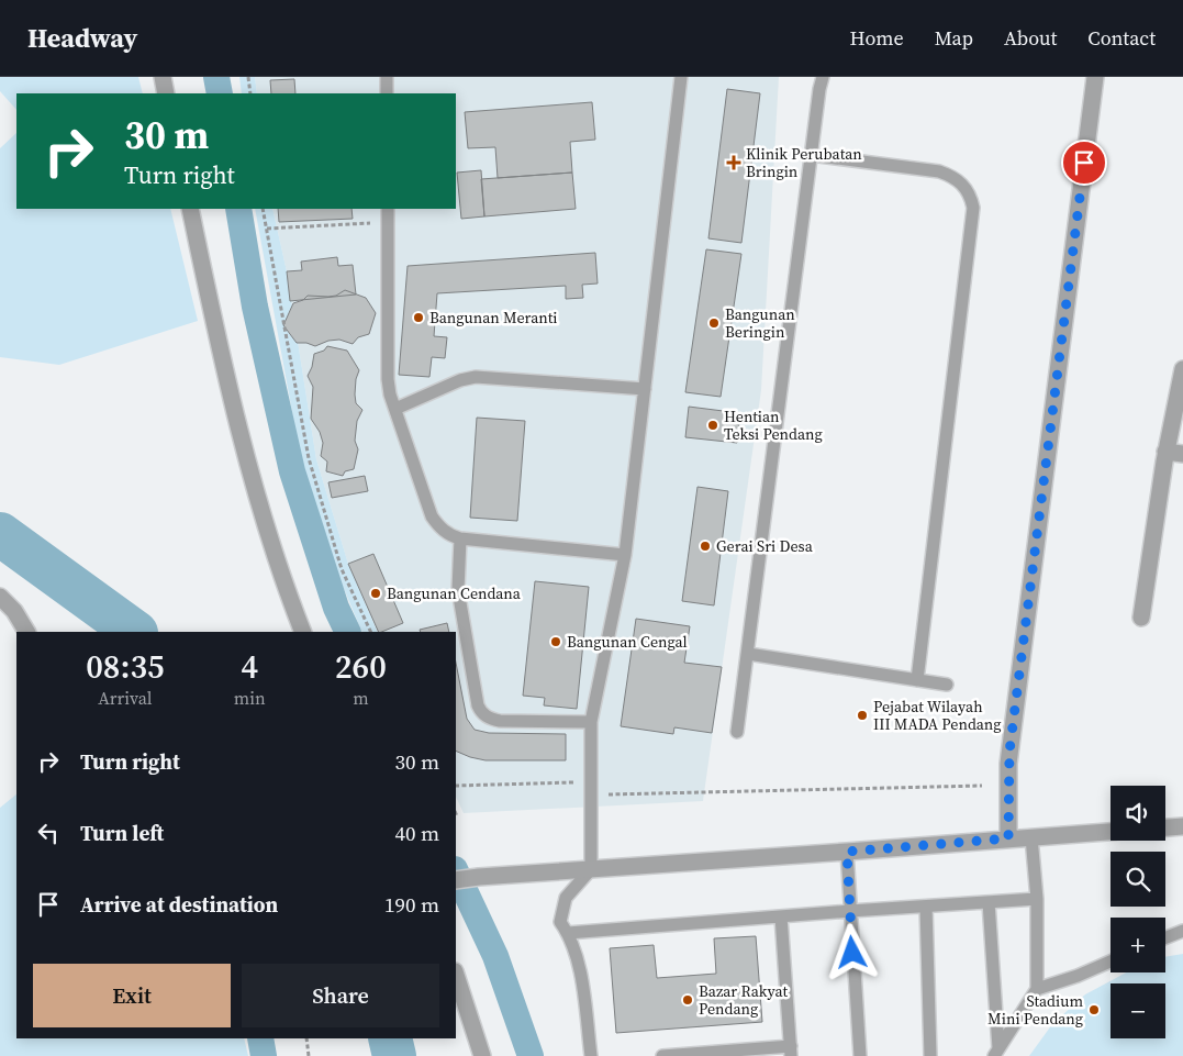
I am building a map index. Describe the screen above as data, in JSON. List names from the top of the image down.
{
  "places": {
    "health": ["Klinik Perubatan Bringin"],
    "other": [
      "Bangunan Meranti",
      "Bangunan Beringin",
      "Hentian Teksi Pendang",
      "Gerai Sri Desa",
      "Bangunan Cendana",
      "Bangunan Cengal",
      "Pejabat Wilayah III MADA Pendang",
      "Bazar Rakyat Pendang",
      "Stadium Mini Pendang"
    ]
  },
  "page": {
    "header": "Headway",
    "nav": [
      "Home",
      "Map",
      "About",
      "Contact"
    ],
    "turn": ["30 m", "Turn right"],
    "eta": [
      "08:35",
      "Arrival",
      "4",
      "min",
      "260",
      "m"
    ],
    "list": [
      {
        "name": "Turn right",
        "value": "30 m"
      },
      {
        "name": "Turn left",
        "value": "40 m"
      },
      {
        "name": "Arrive at destination",
        "value": "190 m"
      }
    ],
    "map_buttons": ["+", "−"],
    "buttons": ["Exit", "Share"]
  }
}
